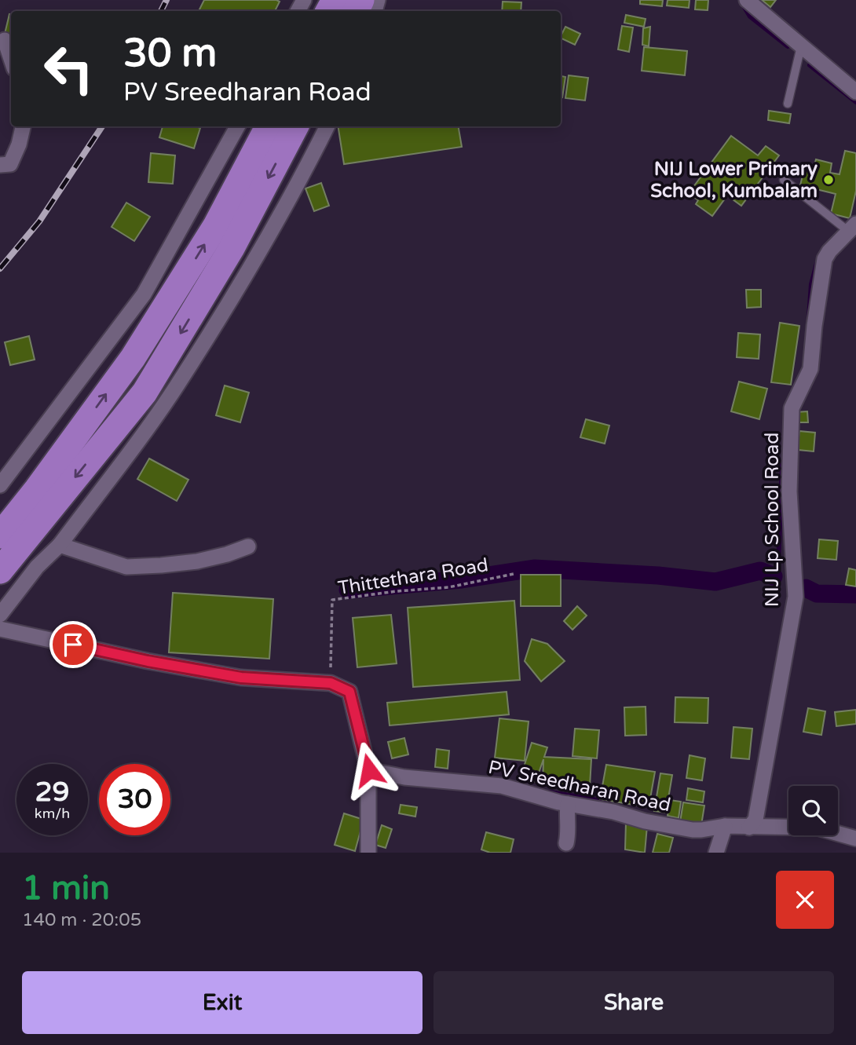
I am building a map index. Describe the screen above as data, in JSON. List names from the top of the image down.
{
  "streets": {
    "street": ["NIJ Lp School Road", "PV Sreedharan Road"],
    "path": ["Thittethara Road"]
  },
  "crossings": [
    ["NIJ Lp School Road", "PV Sreedharan Road"]
  ],
  "places": ["NIJ Lower Primary School, Kumbalam"],
  "page": {
    "turn": ["30 m", "PV Sreedharan Road"],
    "speed": "29 km/h",
    "limit": "30",
    "heading": ["1 min", "140 m · 20:05"],
    "buttons": ["Exit", "Share"]
  }
}
